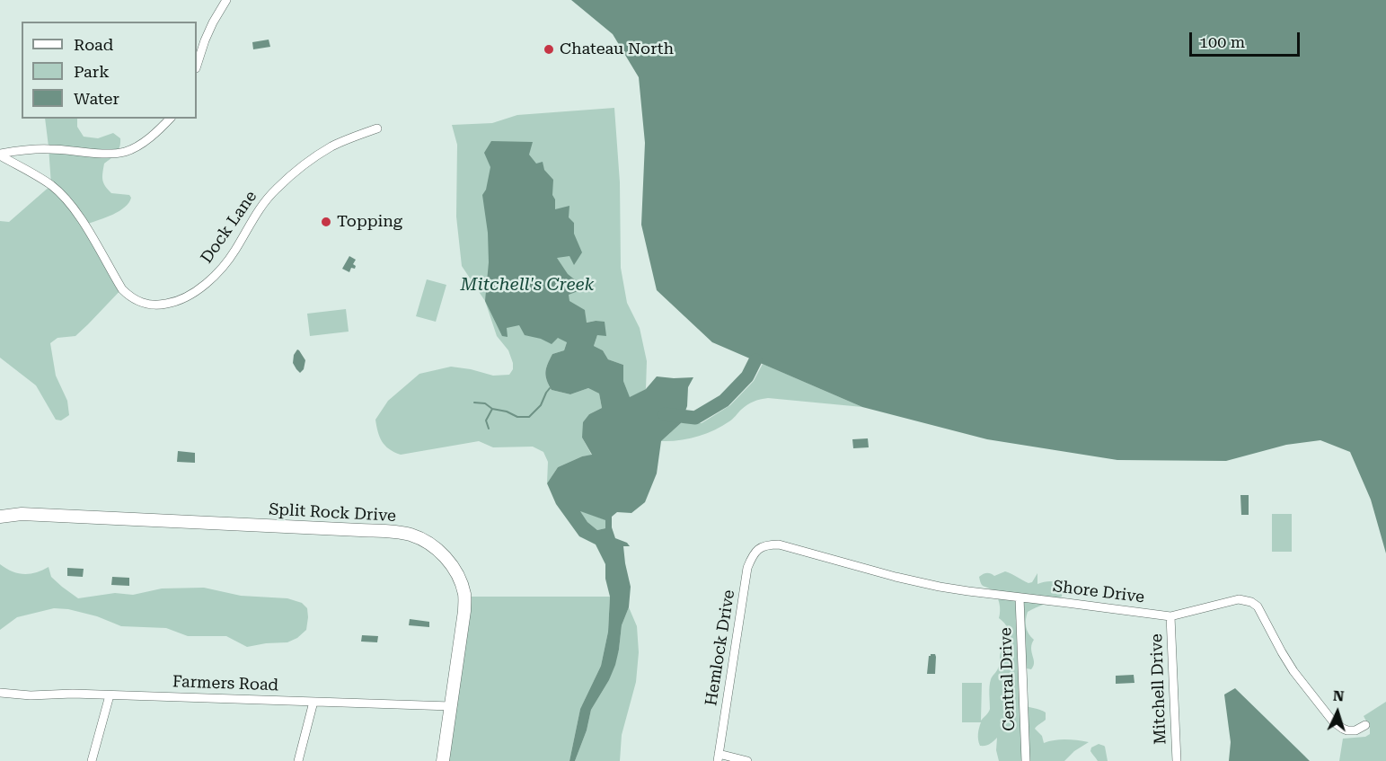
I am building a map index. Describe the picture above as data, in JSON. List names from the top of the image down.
{
  "streets": {
    "street": [
      "Dock Lane",
      "Split Rock Drive",
      "Shore Drive",
      "Hemlock Drive",
      "Central Drive",
      "Farmers Road",
      "Mitchell Drive"
    ]
  },
  "crossings": [
    ["Split Rock Drive", "Farmers Road"],
    ["Shore Drive", "Hemlock Drive"],
    ["Shore Drive", "Central Drive"],
    ["Shore Drive", "Mitchell Drive"]
  ],
  "water": ["Mitchell's Creek"],
  "places": ["Chateau North", "Topping"],
  "legend": ["Road", "Park", "Water"],
  "scale_bar": "100 m",
  "north": "top"
}
